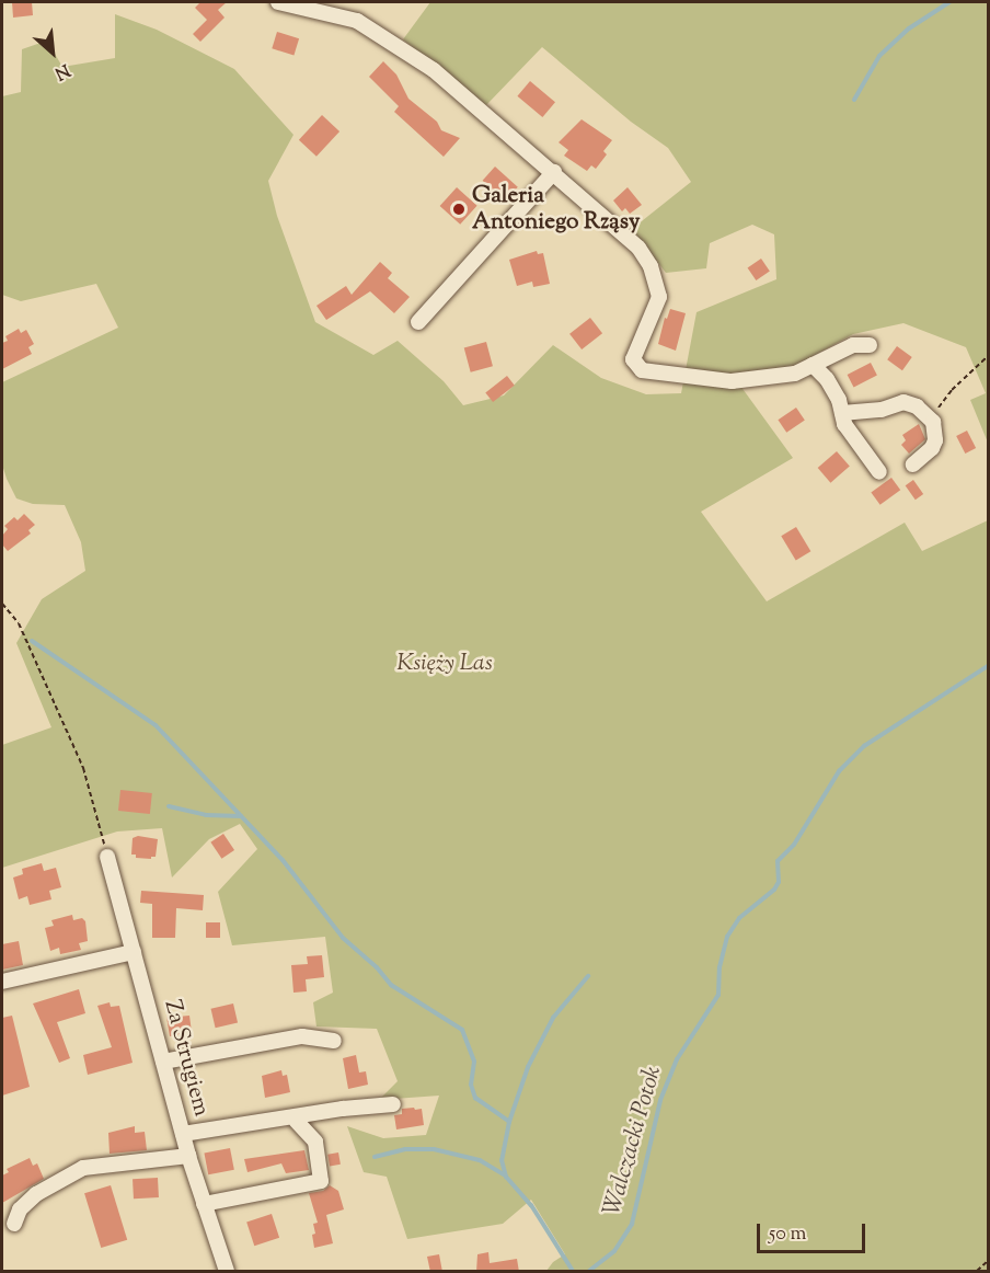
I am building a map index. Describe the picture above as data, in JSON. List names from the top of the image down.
{
  "streets": {
    "street": ["Za Strugiem"]
  },
  "water": ["Walczacki Potok"],
  "parks": ["Księży Las"],
  "places": ["Galeria Antoniego Rząsy"],
  "scale_bar": "50 m",
  "north": "bottom right"
}
